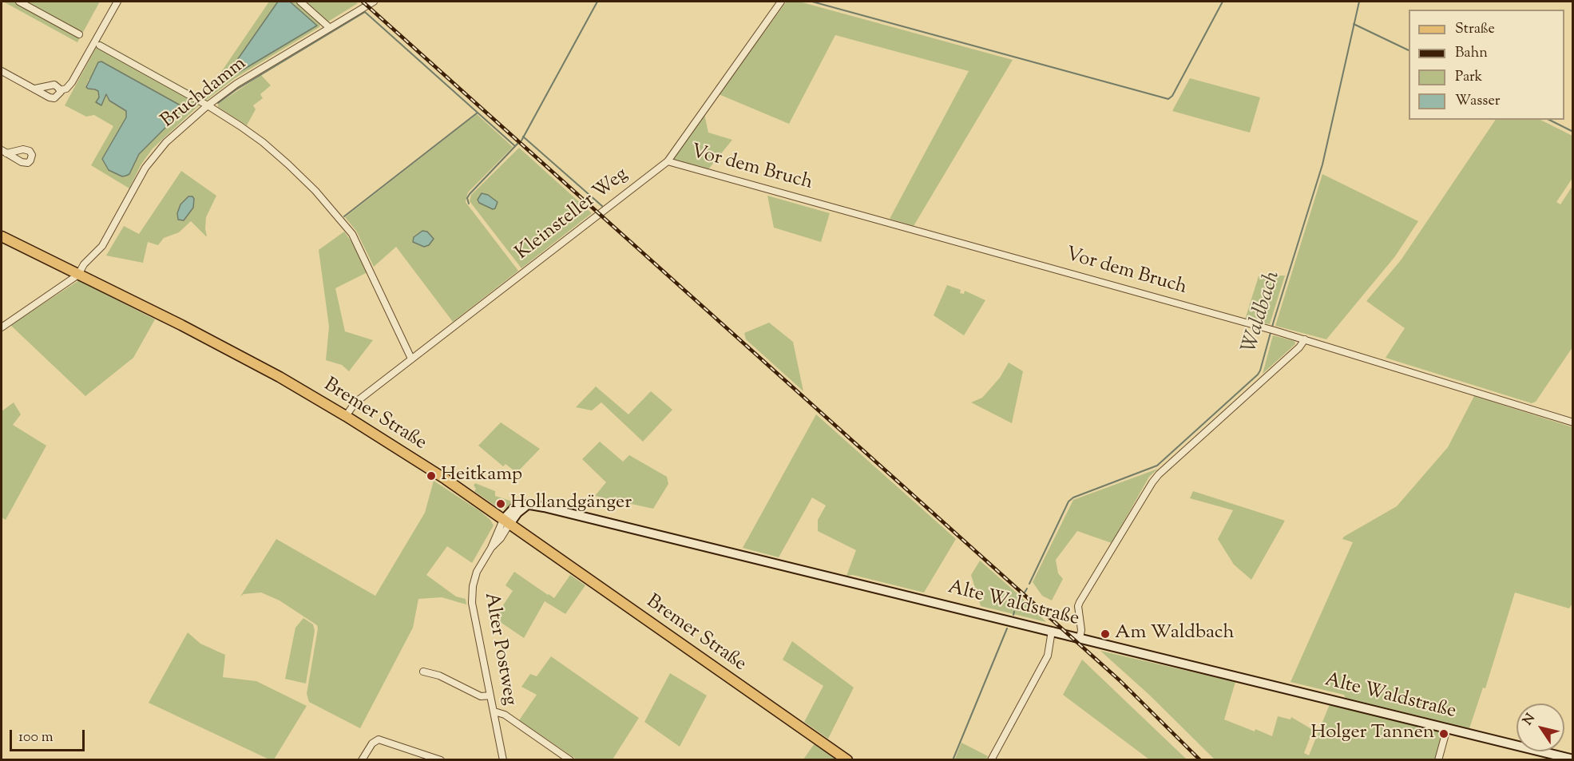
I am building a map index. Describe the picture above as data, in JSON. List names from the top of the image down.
{
  "streets": {
    "main road": ["Bremer Straße"],
    "street": [
      "Bruchdamm",
      "Vor dem Bruch",
      "Kleinsteller Weg",
      "Alte Waldstraße",
      "Alter Postweg"
    ]
  },
  "crossings": [
    ["Bruchdamm", "Bremer Straße"],
    ["Vor dem Bruch", "Kleinsteller Weg"],
    ["Kleinsteller Weg", "Bremer Straße"],
    ["Bremer Straße", "Alte Waldstraße"],
    ["Bremer Straße", "Alter Postweg"],
    ["Alte Waldstraße", "Alter Postweg"]
  ],
  "water": ["Waldbach"],
  "places": [
    "Heitkamp",
    "Hollandgänger",
    "Am Waldbach",
    "Holger Tannen"
  ],
  "legend": [
    "Straße",
    "Bahn",
    "Park",
    "Wasser"
  ],
  "scale_bar": "100 m",
  "north": "top left"
}
